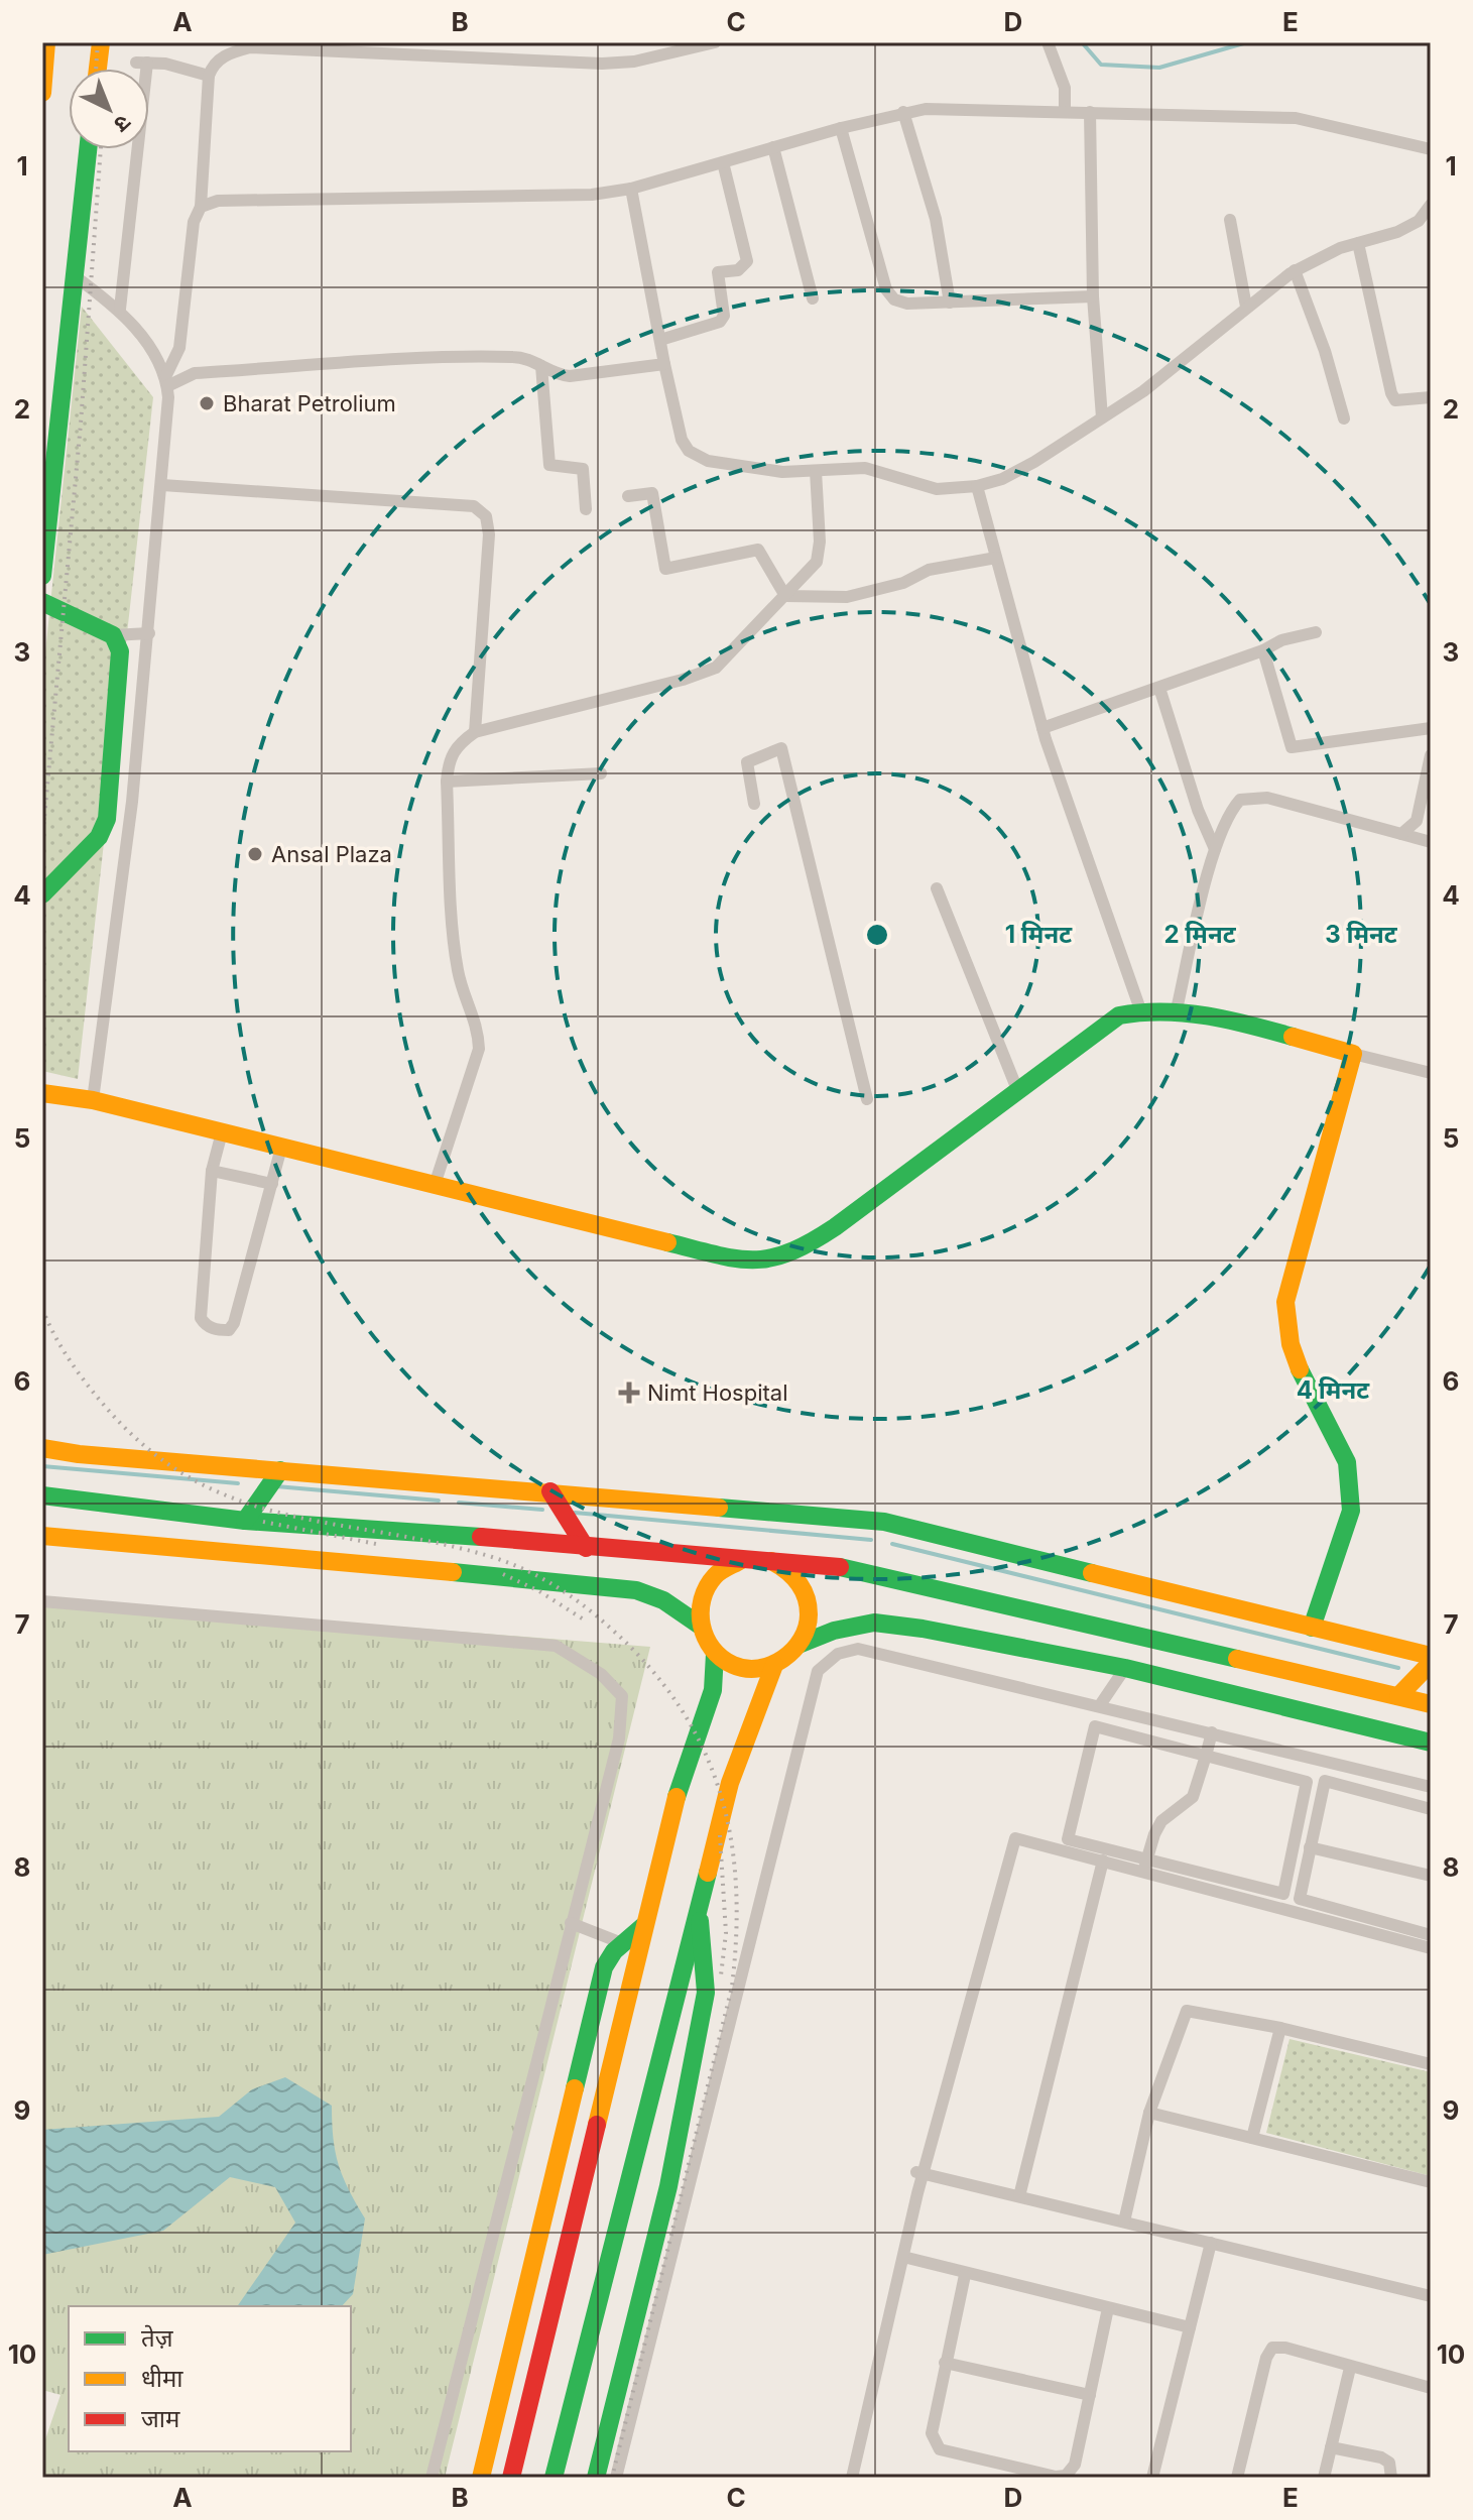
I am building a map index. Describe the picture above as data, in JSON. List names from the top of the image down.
{
  "places": {
    "other": ["Bharat Petrolium", "Ansal Plaza"],
    "health": ["Nimt Hospital"]
  },
  "legend": ["तेज़", "धीमा", "जाम"],
  "north": "bottom right",
  "grid": {
    "columns": [
      "A",
      "B",
      "C",
      "D",
      "E"
    ],
    "rows": [
      "1",
      "2",
      "3",
      "4",
      "5",
      "6",
      "7",
      "8",
      "9",
      "10"
    ]
  },
  "rings": [
    "1 मिनट",
    "2 मिनट",
    "3 मिनट",
    "4 मिनट"
  ]
}
